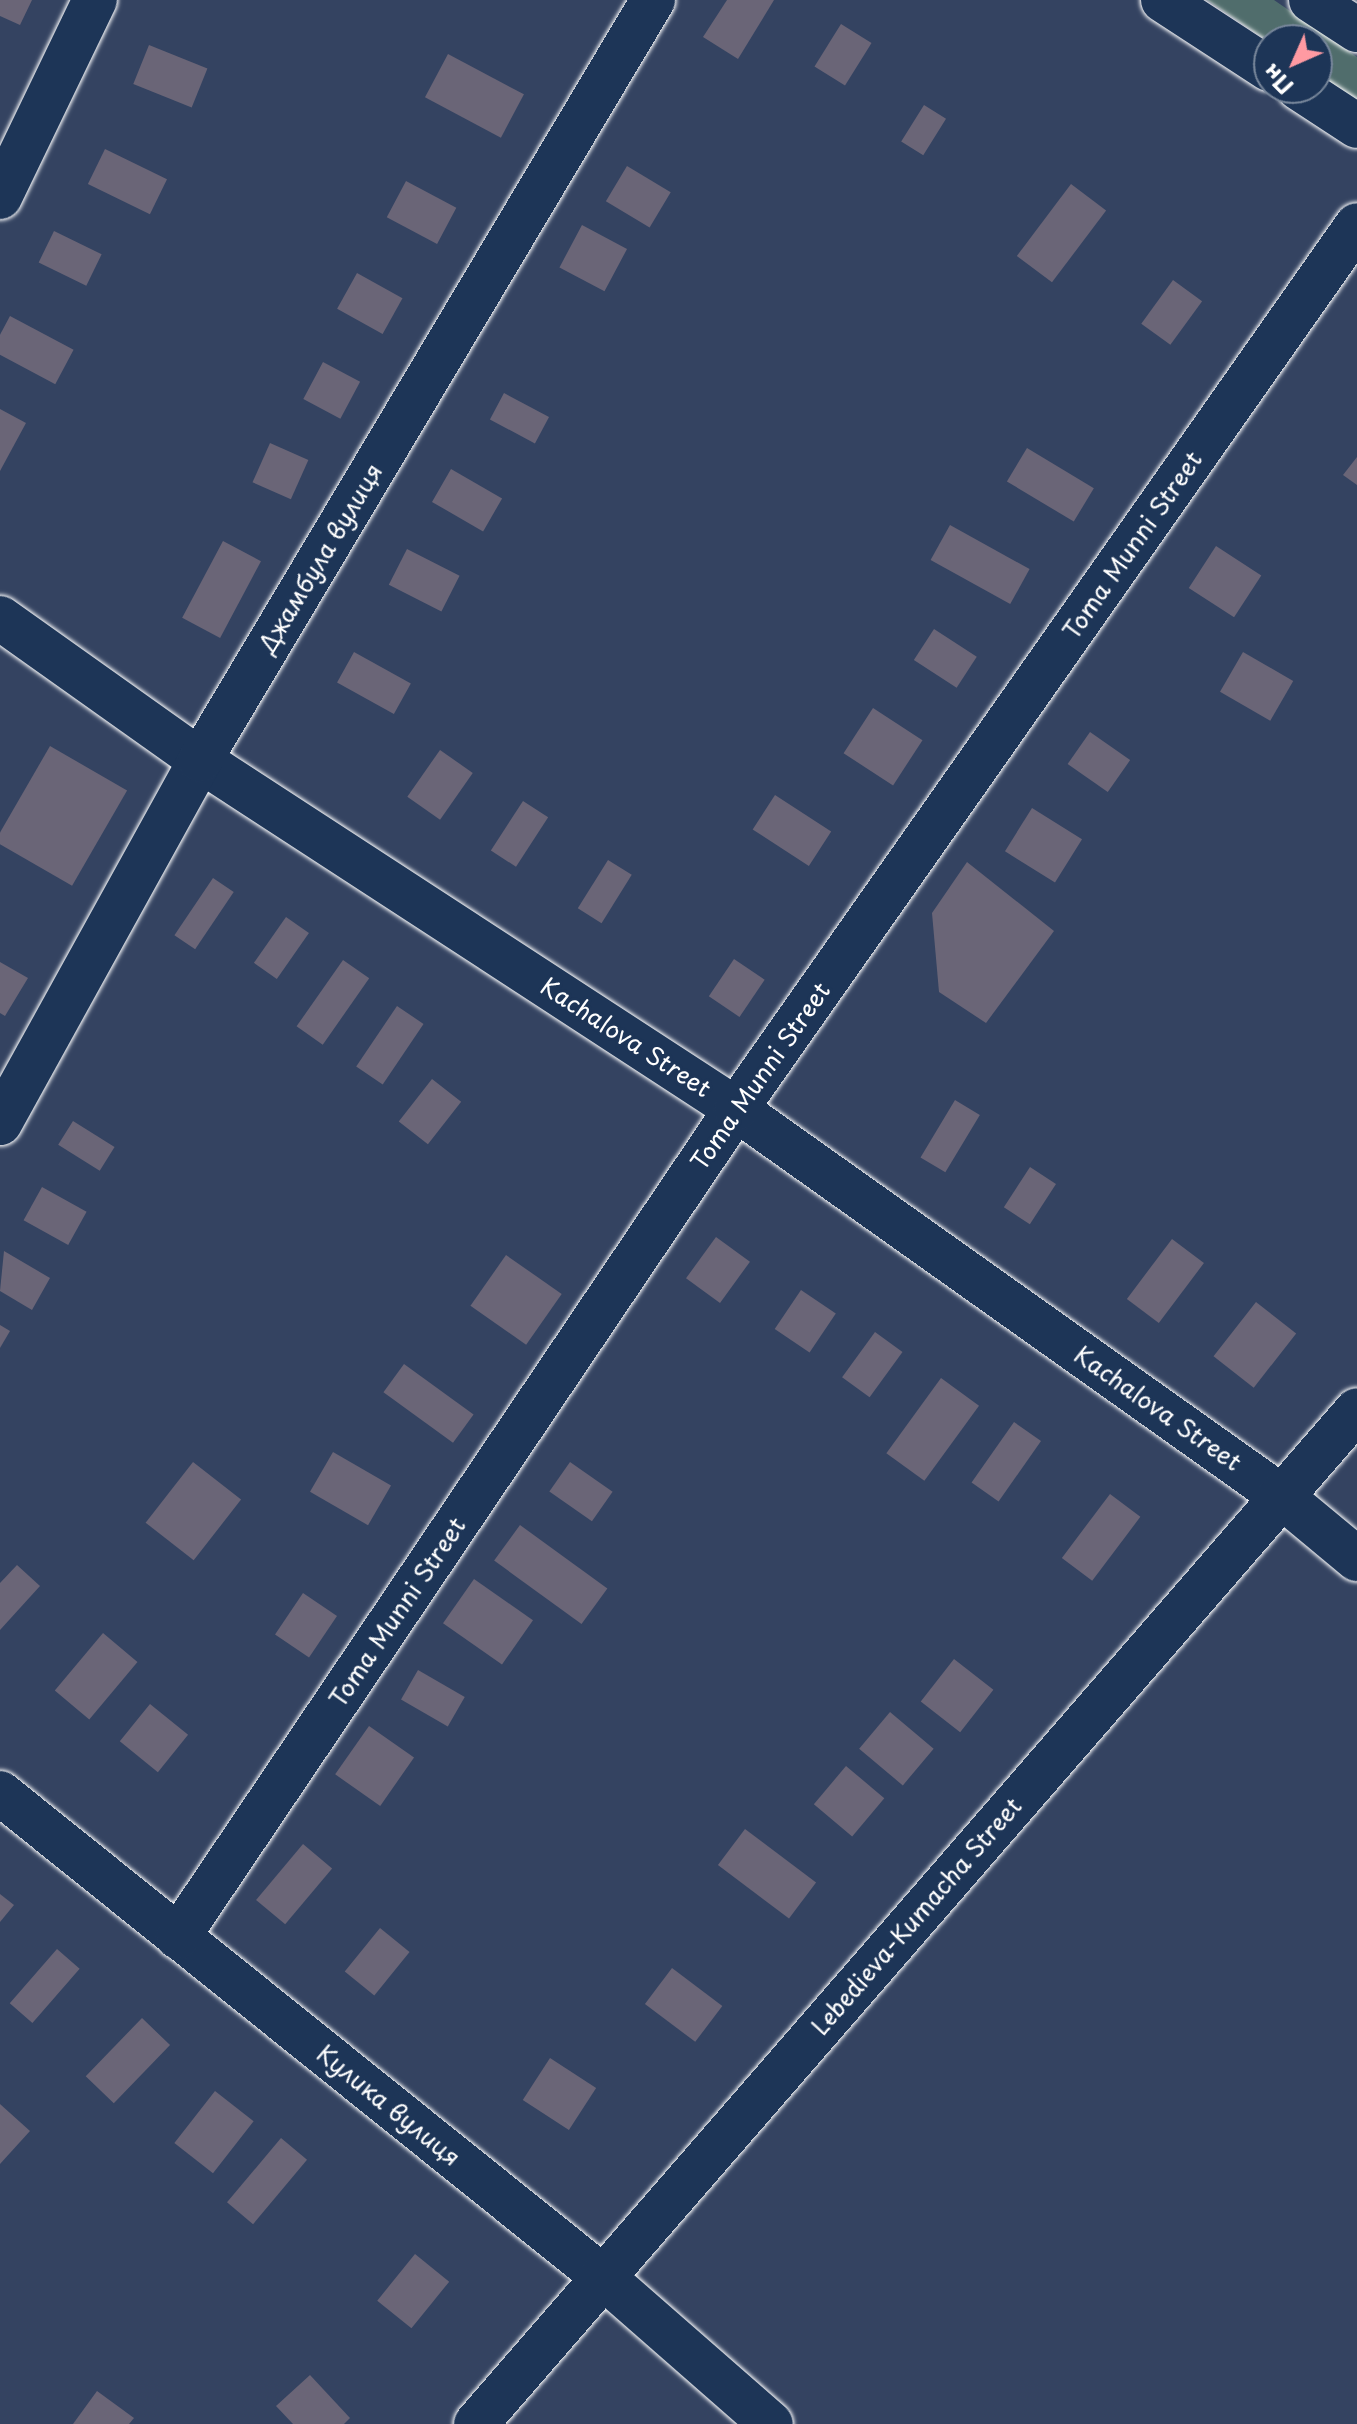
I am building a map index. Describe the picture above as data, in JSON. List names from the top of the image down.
{
  "streets": {
    "street": [
      "Toma Munni Street",
      "Джамбула вулиця",
      "Kachalova Street",
      "Lebedieva-Kumacha Street",
      "Кулика вулиця"
    ]
  },
  "crossings": [
    ["Toma Munni Street", "Kachalova Street"],
    ["Toma Munni Street", "Кулика вулиця"],
    ["Джамбула вулиця", "Kachalova Street"],
    ["Kachalova Street", "Lebedieva-Kumacha Street"],
    ["Lebedieva-Kumacha Street", "Кулика вулиця"]
  ],
  "north": "bottom left"
}
